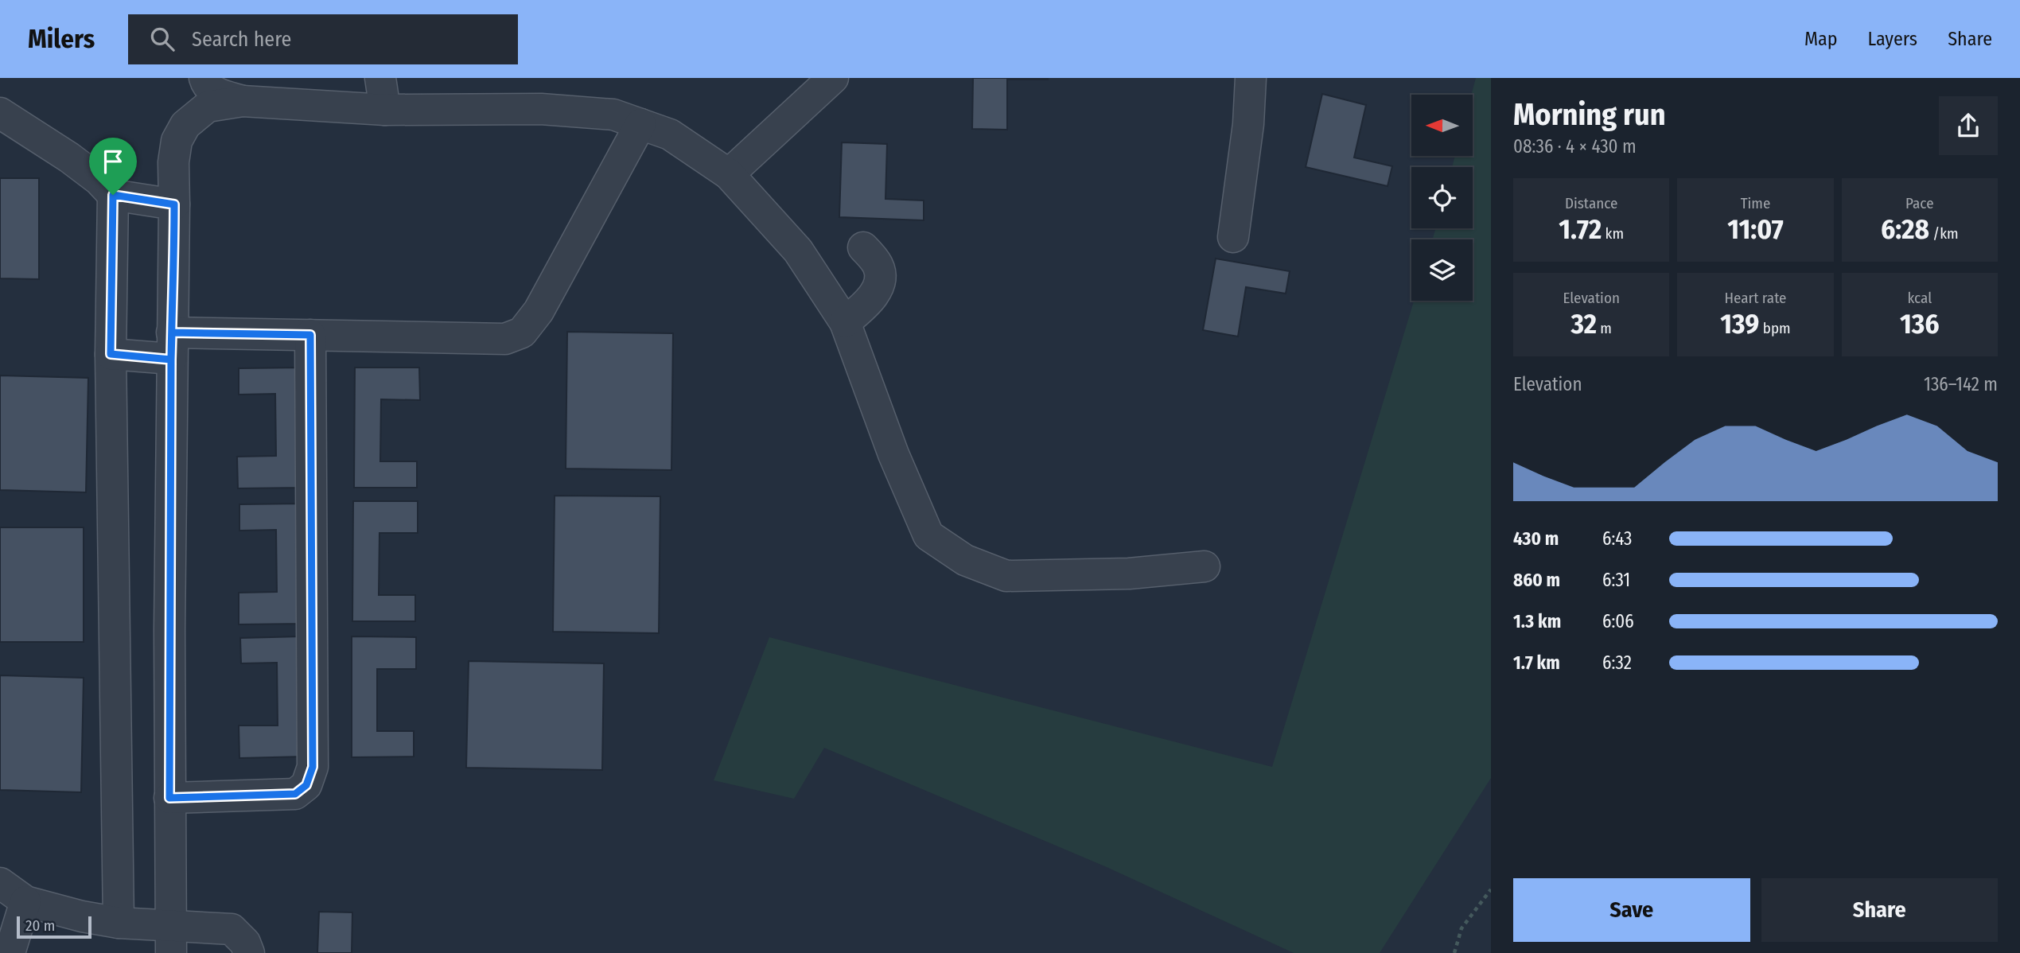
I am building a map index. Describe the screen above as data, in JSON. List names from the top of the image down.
{
  "scale_bar": "20 m",
  "north": "left",
  "page": {
    "header": "Milers",
    "search": "Search here",
    "nav": ["Map", "Layers", "Share"],
    "heading": ["Morning run", "08:36 · 4 × 430 m"],
    "stats": [
      ["Distance", "1.72 km"],
      ["Time", "11:07"],
      ["Pace", "6:28 /km"],
      ["Elevation", "32 m"],
      ["Heart rate", "139 bpm"],
      ["kcal", "136"]
    ],
    "chart": ["Elevation", "136–142 m"],
    "list": [
      {
        "name": "430 m",
        "note": "6:43"
      },
      {
        "name": "860 m",
        "note": "6:31"
      },
      {
        "name": "1.3 km",
        "note": "6:06"
      },
      {
        "name": "1.7 km",
        "note": "6:32"
      }
    ],
    "buttons": ["Save", "Share"],
    "scale": "20 m"
  }
}
